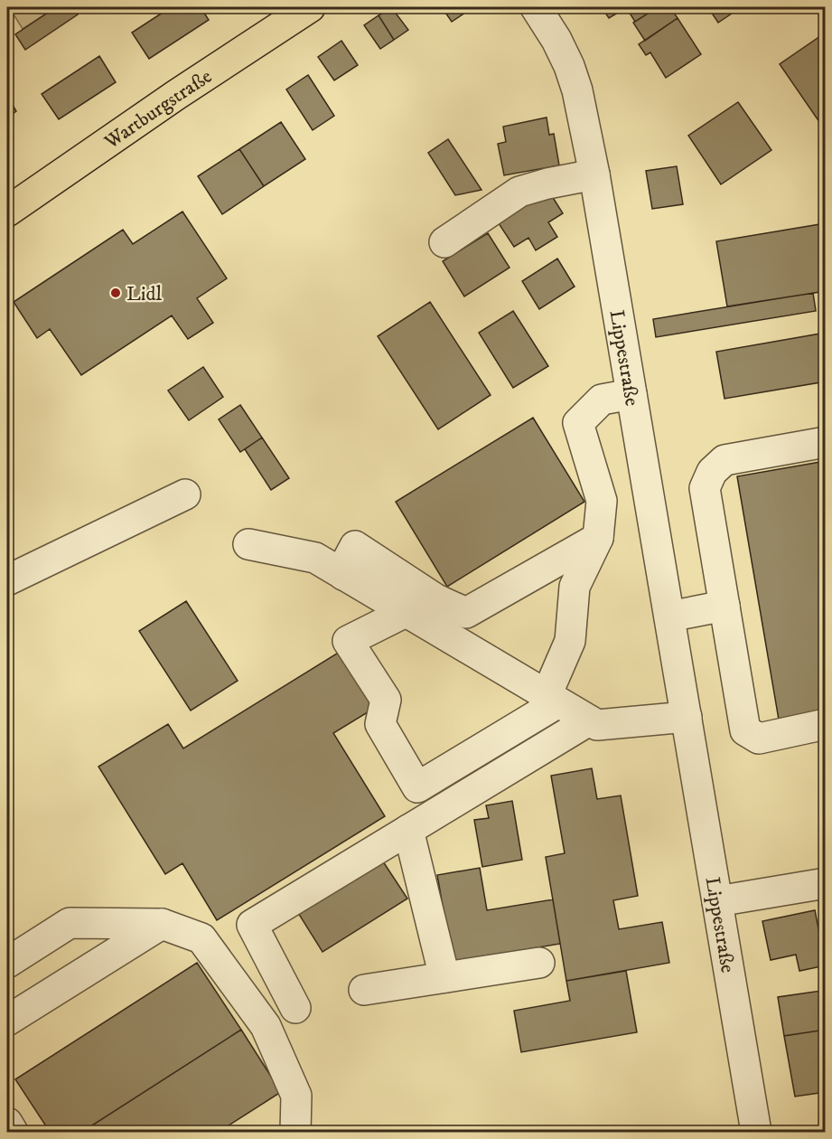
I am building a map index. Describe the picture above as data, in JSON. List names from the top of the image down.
{
  "streets": {
    "main road": ["Wartburgstraße"],
    "street": ["Lippestraße"]
  },
  "places": ["Lidl"]
}
